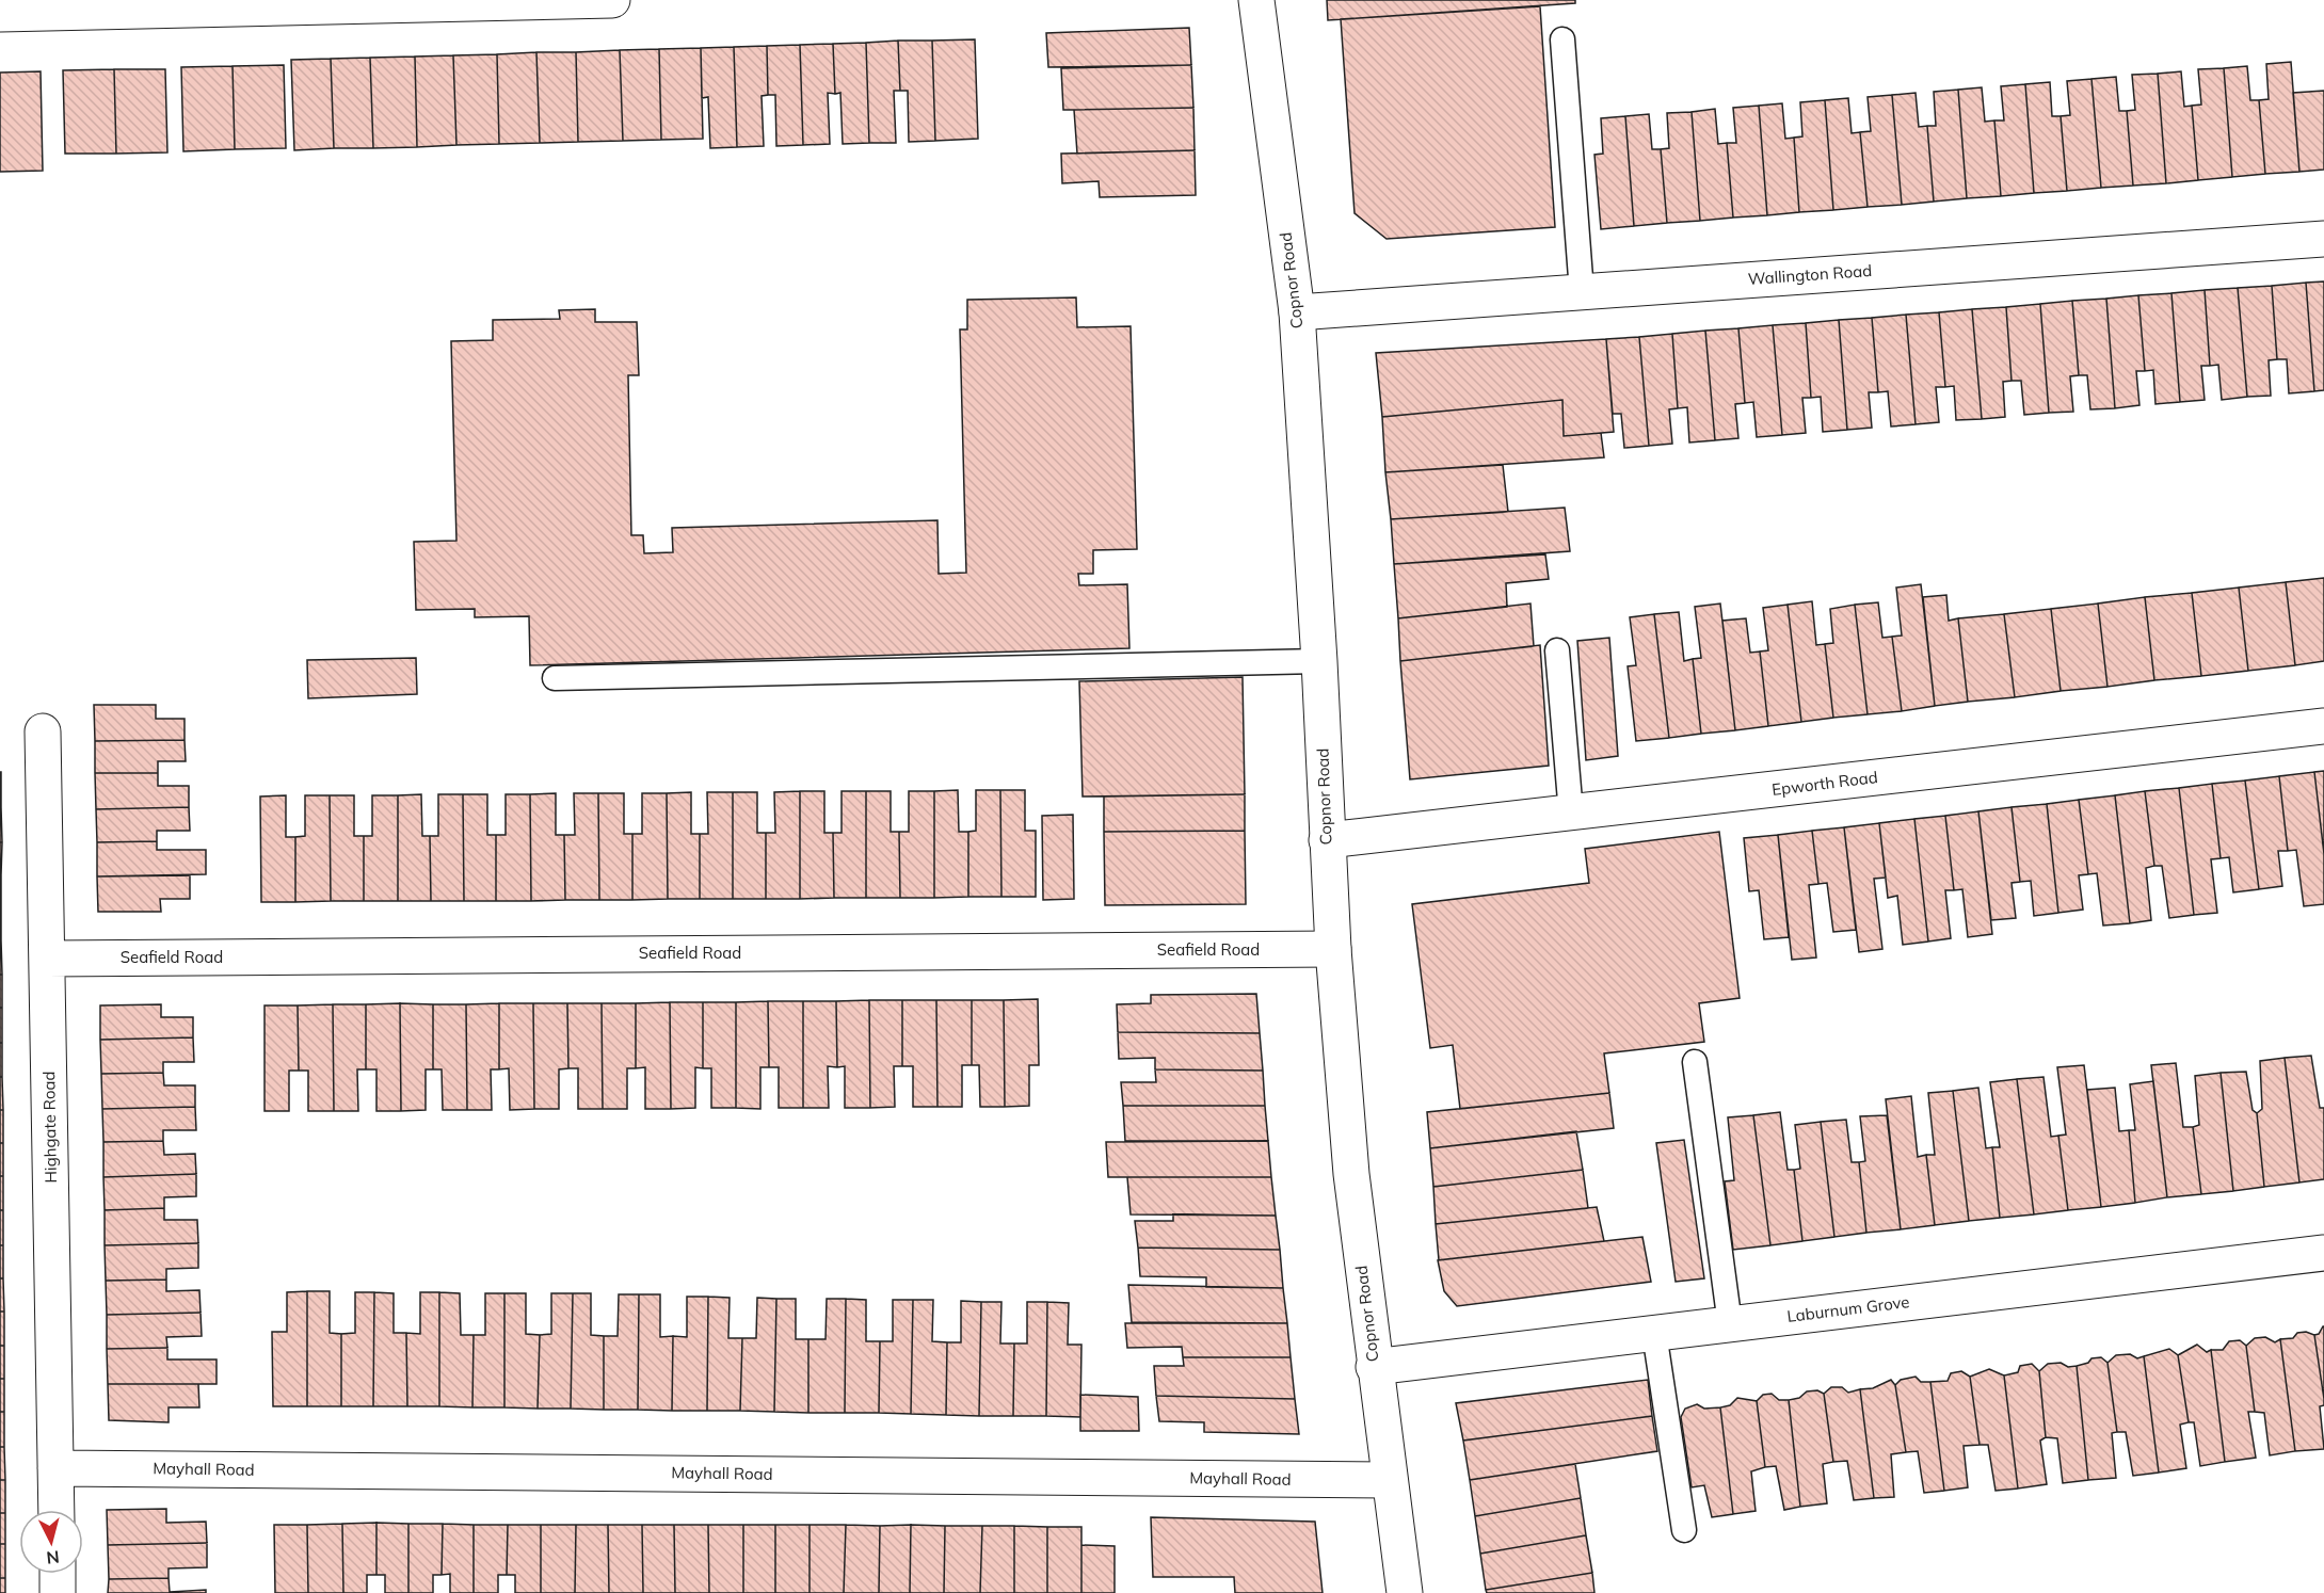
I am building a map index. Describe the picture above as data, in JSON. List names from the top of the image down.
{
  "streets": {
    "street": [
      "Wallington Road",
      "Copnor Road",
      "Epworth Road",
      "Seafield Road",
      "Highgate Road",
      "Laburnum Grove",
      "Mayhall Road"
    ]
  },
  "crossings": [
    ["Wallington Road", "Copnor Road"],
    ["Copnor Road", "Epworth Road"],
    ["Copnor Road", "Seafield Road"],
    ["Copnor Road", "Laburnum Grove"],
    ["Copnor Road", "Mayhall Road"],
    ["Seafield Road", "Highgate Road"],
    ["Highgate Road", "Mayhall Road"]
  ],
  "north": "bottom"
}
